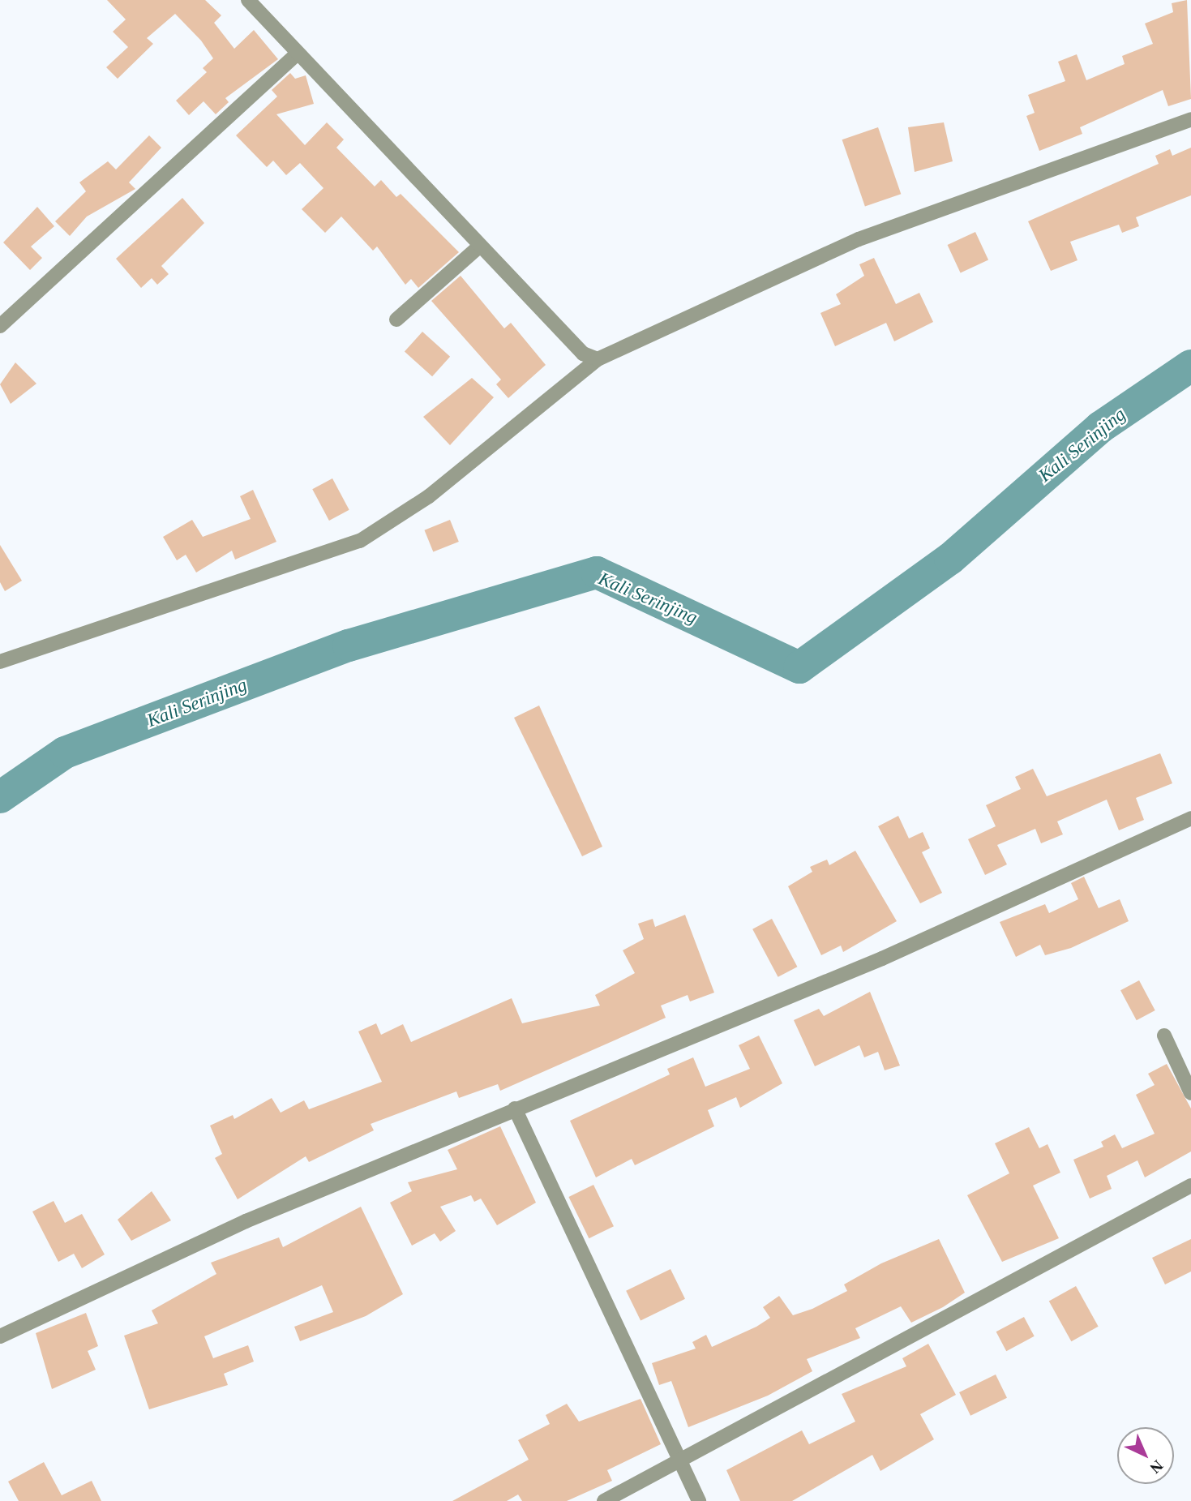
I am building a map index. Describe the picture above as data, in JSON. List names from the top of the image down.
{
  "water": ["Kali Serinjing"],
  "north": "bottom right"
}
